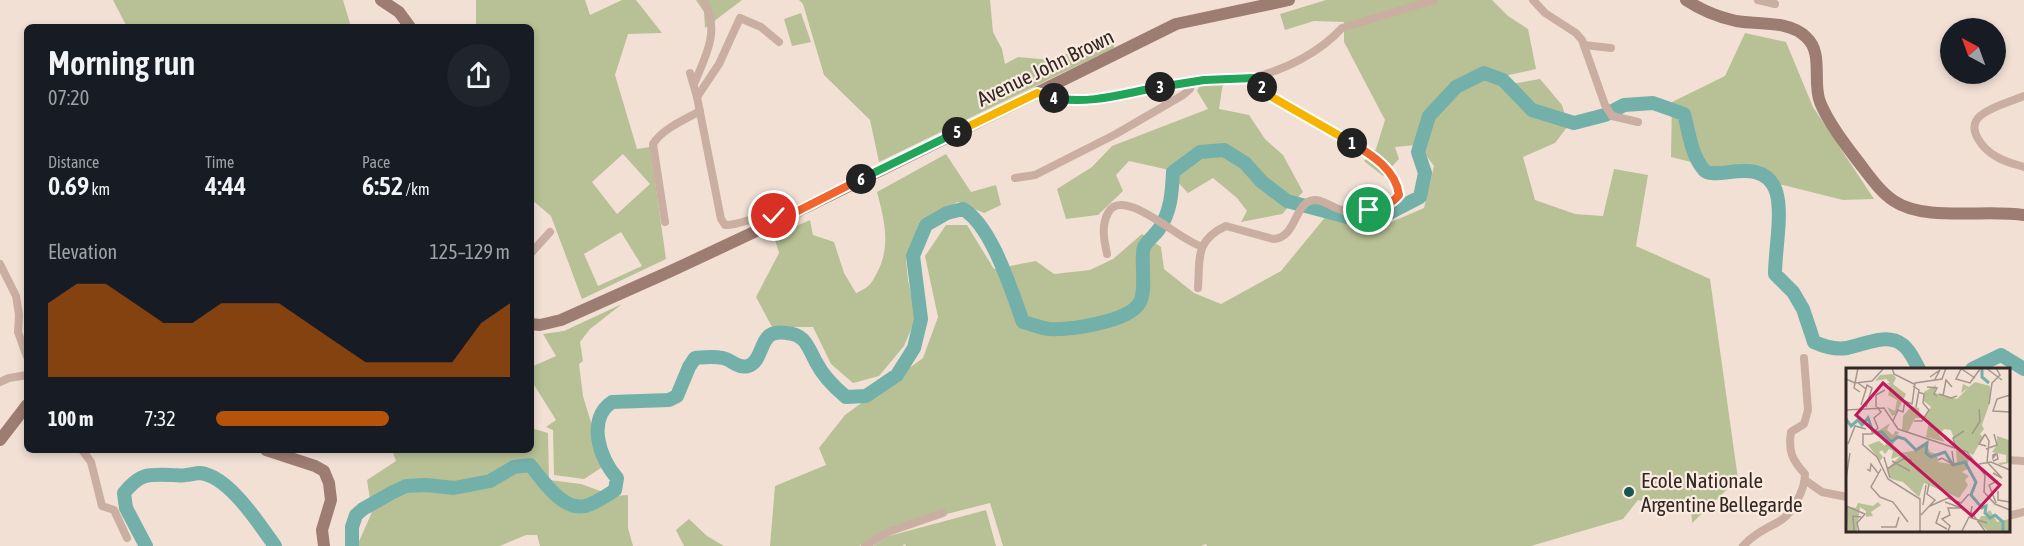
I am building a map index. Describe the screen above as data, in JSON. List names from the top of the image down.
{
  "streets": {
    "main road": ["Avenue John Brown"]
  },
  "places": ["Ecole Nationale Argentine Bellegarde"],
  "north": "top left",
  "page": {
    "heading": ["Morning run", "07:20"],
    "pins": [
      "2",
      "3",
      "4",
      "5",
      "1",
      "6"
    ],
    "stats": [
      ["Distance", "0.69 km"],
      ["Time", "4:44"],
      ["Pace", "6:52 /km"]
    ],
    "chart": ["Elevation", "125–129 m"],
    "list": [
      {
        "name": "100 m",
        "note": "7:32"
      }
    ]
  }
}
